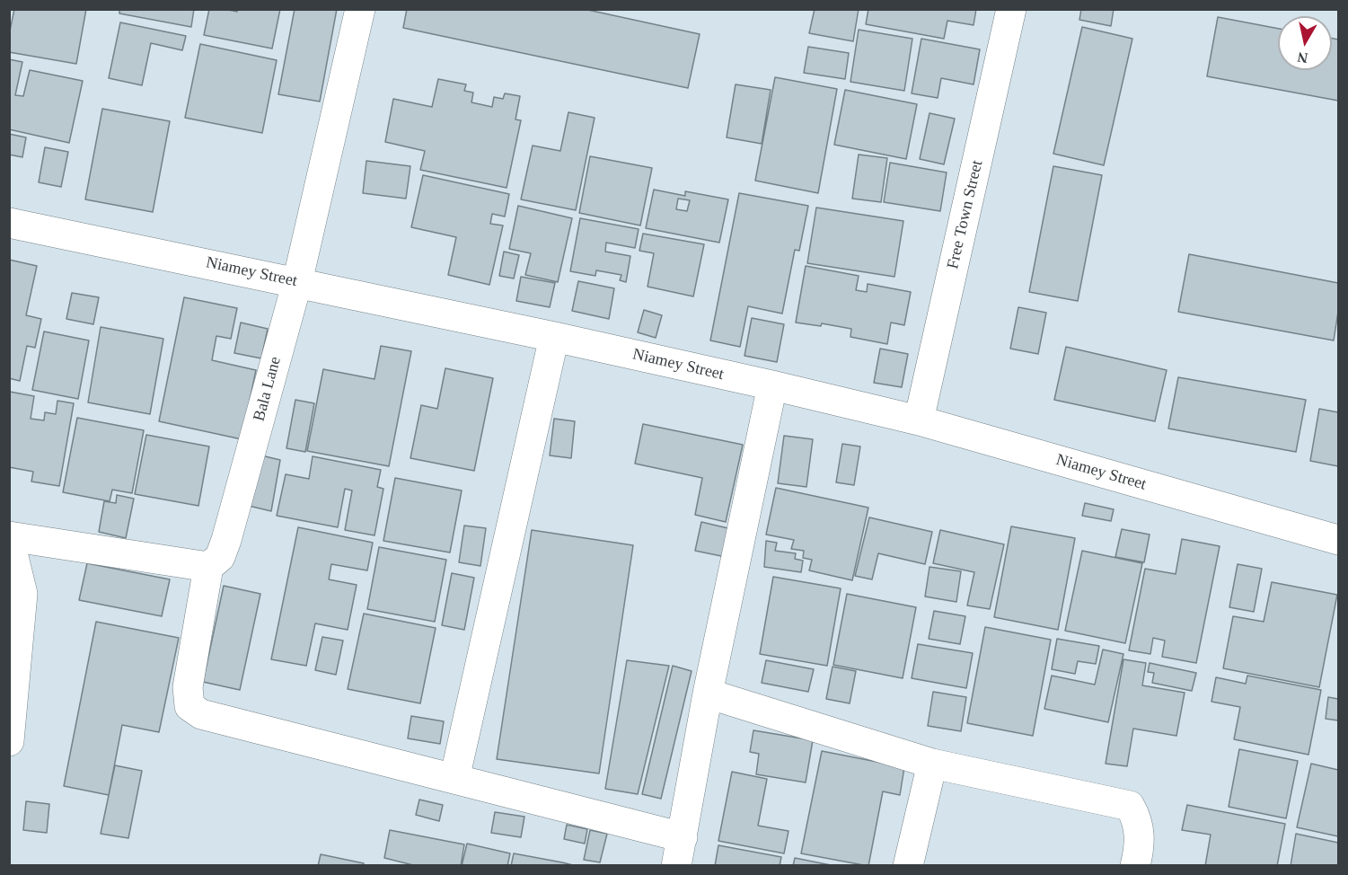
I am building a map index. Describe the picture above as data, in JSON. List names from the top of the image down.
{
  "streets": {
    "street": ["Free Town Street", "Niamey Street", "Bala Lane"]
  },
  "crossings": [
    ["Free Town Street", "Niamey Street"],
    ["Niamey Street", "Bala Lane"]
  ],
  "north": "bottom"
}
